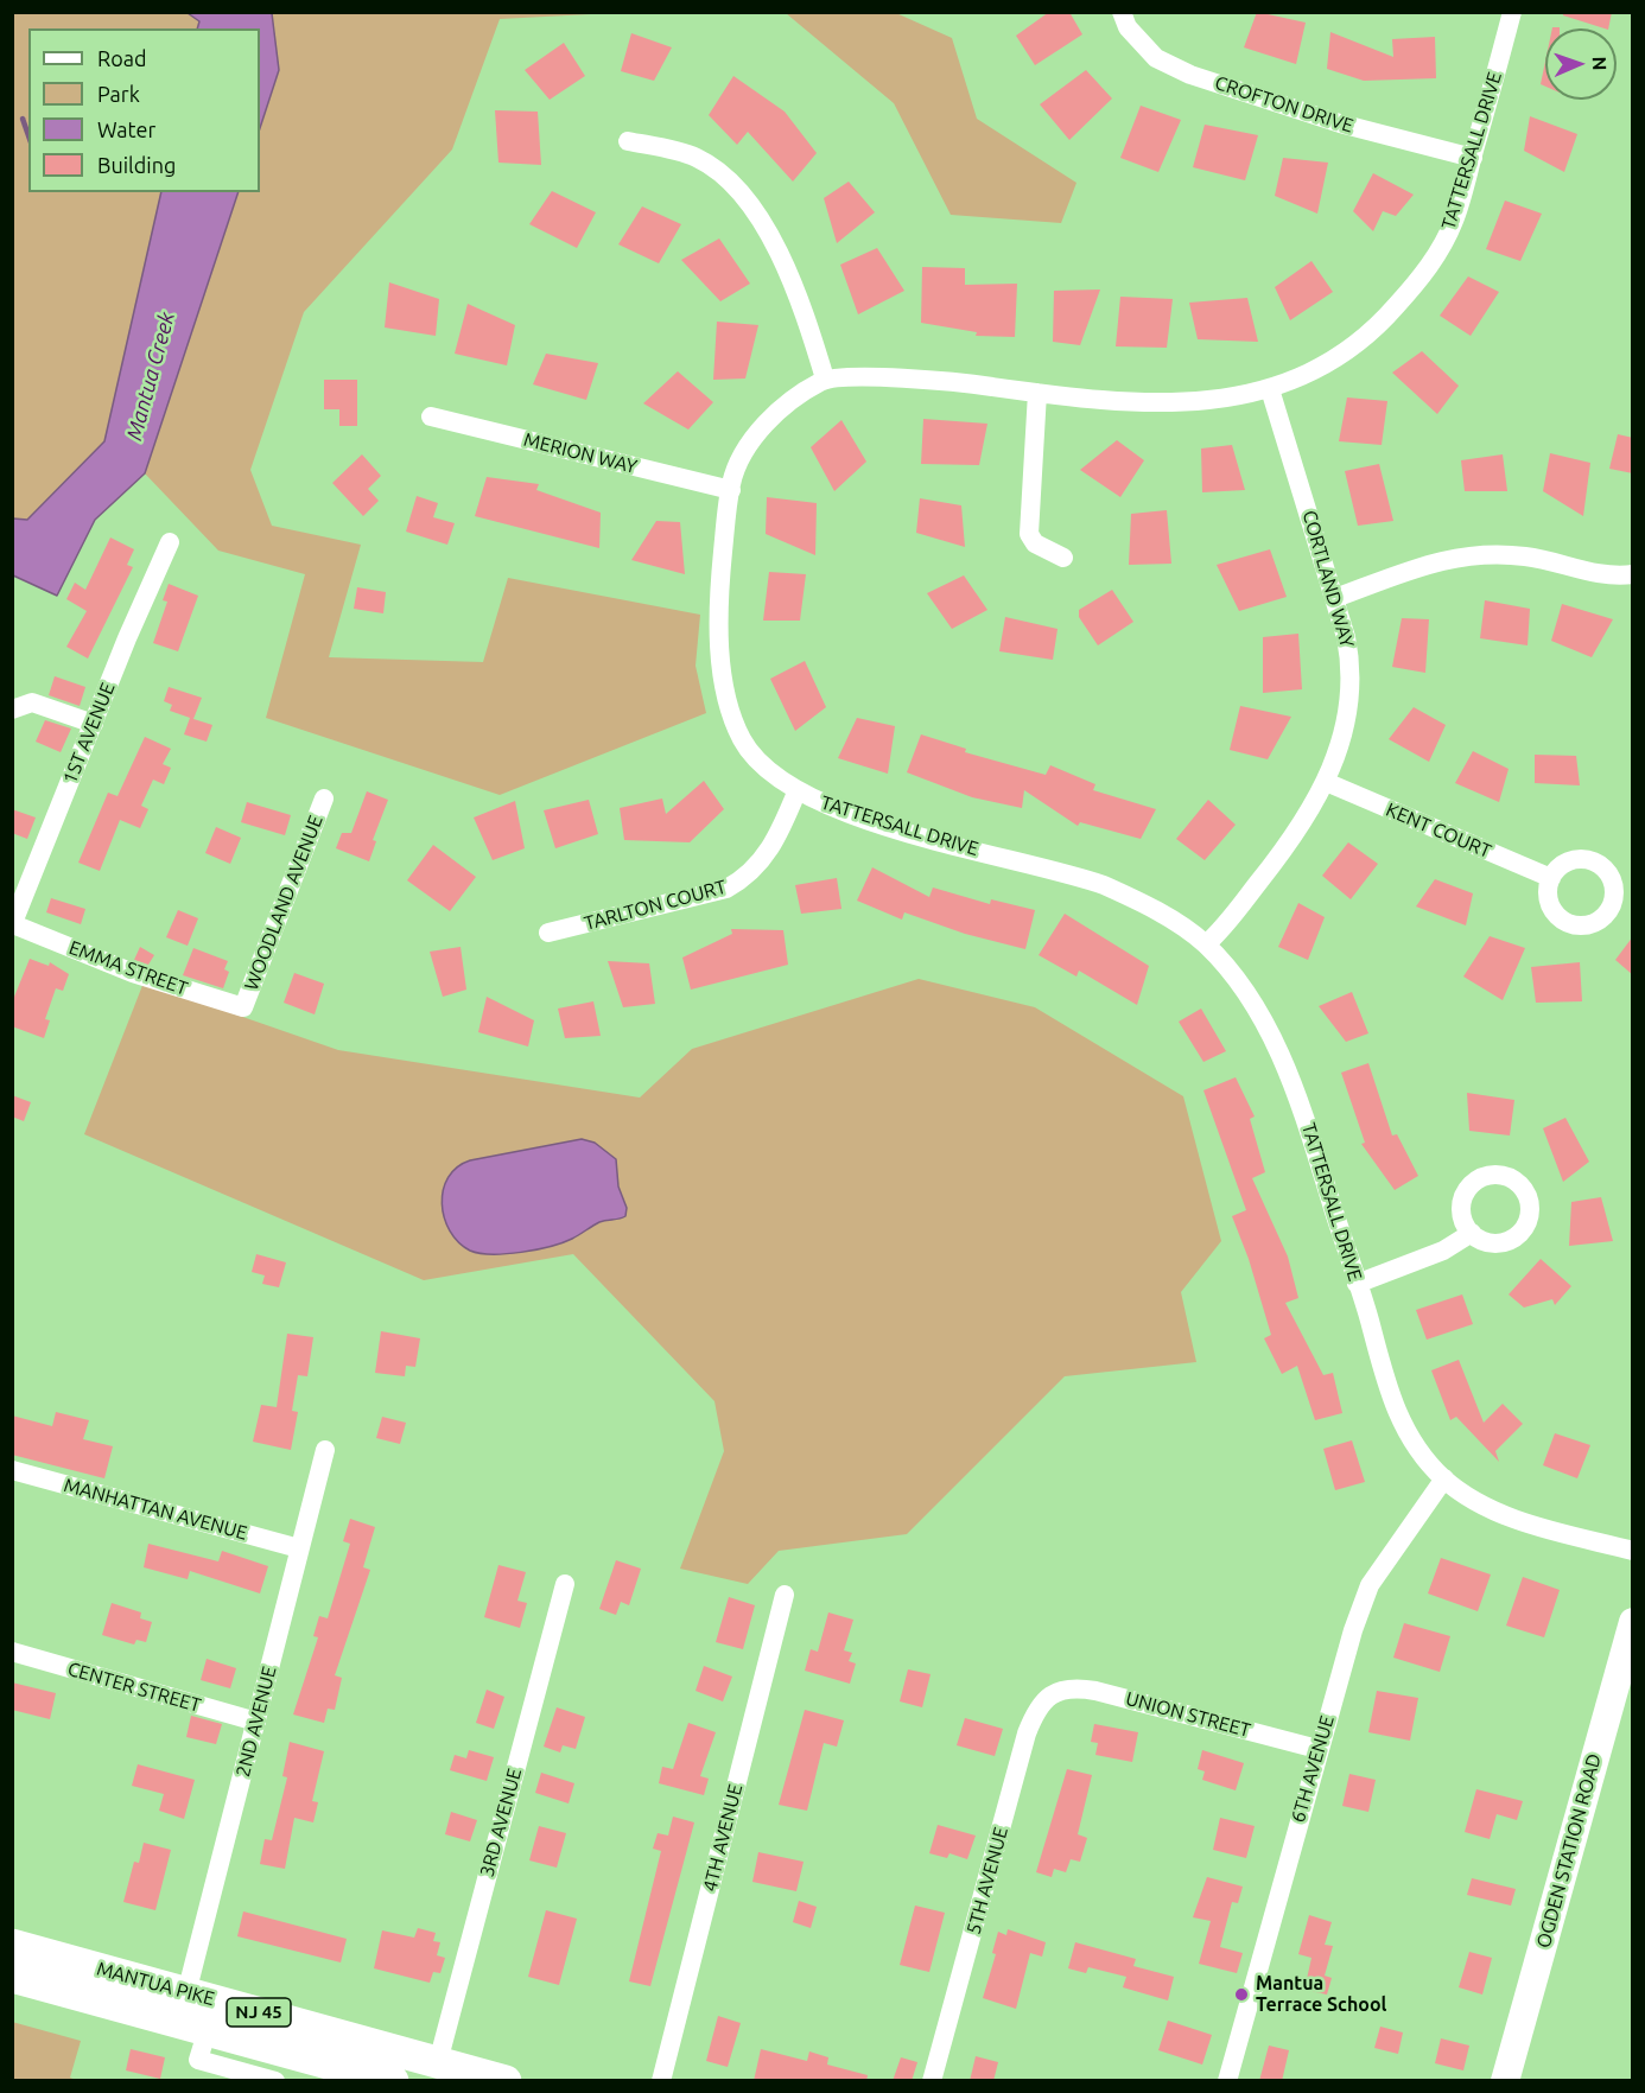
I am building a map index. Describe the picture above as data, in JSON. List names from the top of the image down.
{
  "streets": {
    "main road": ["MANTUA PIKE", "NJ 45"],
    "street": [
      "CROFTON DRIVE",
      "TATTERSALL DRIVE",
      "MERION WAY",
      "CORTLAND WAY",
      "1ST AVENUE",
      "KENT COURT",
      "WOODLAND AVENUE",
      "TARLTON COURT",
      "EMMA STREET",
      "MANHATTAN AVENUE",
      "CENTER STREET",
      "UNION STREET",
      "2ND AVENUE",
      "6TH AVENUE",
      "3RD AVENUE",
      "4TH AVENUE",
      "OGDEN STATION ROAD",
      "5TH AVENUE"
    ]
  },
  "crossings": [
    ["CROFTON DRIVE", "TATTERSALL DRIVE"],
    ["TATTERSALL DRIVE", "MERION WAY"],
    ["TATTERSALL DRIVE", "CORTLAND WAY"],
    ["TATTERSALL DRIVE", "TARLTON COURT"],
    ["TATTERSALL DRIVE", "6TH AVENUE"],
    ["CORTLAND WAY", "KENT COURT"],
    ["1ST AVENUE", "EMMA STREET"],
    ["WOODLAND AVENUE", "EMMA STREET"],
    ["MANHATTAN AVENUE", "2ND AVENUE"],
    ["CENTER STREET", "2ND AVENUE"],
    ["UNION STREET", "6TH AVENUE"],
    ["UNION STREET", "5TH AVENUE"],
    ["2ND AVENUE", "MANTUA PIKE"],
    ["3RD AVENUE", "MANTUA PIKE"]
  ],
  "water": ["Mantua Creek"],
  "places": ["Mantua Terrace School"],
  "legend": [
    "Road",
    "Park",
    "Water",
    "Building"
  ],
  "north": "right"
}
